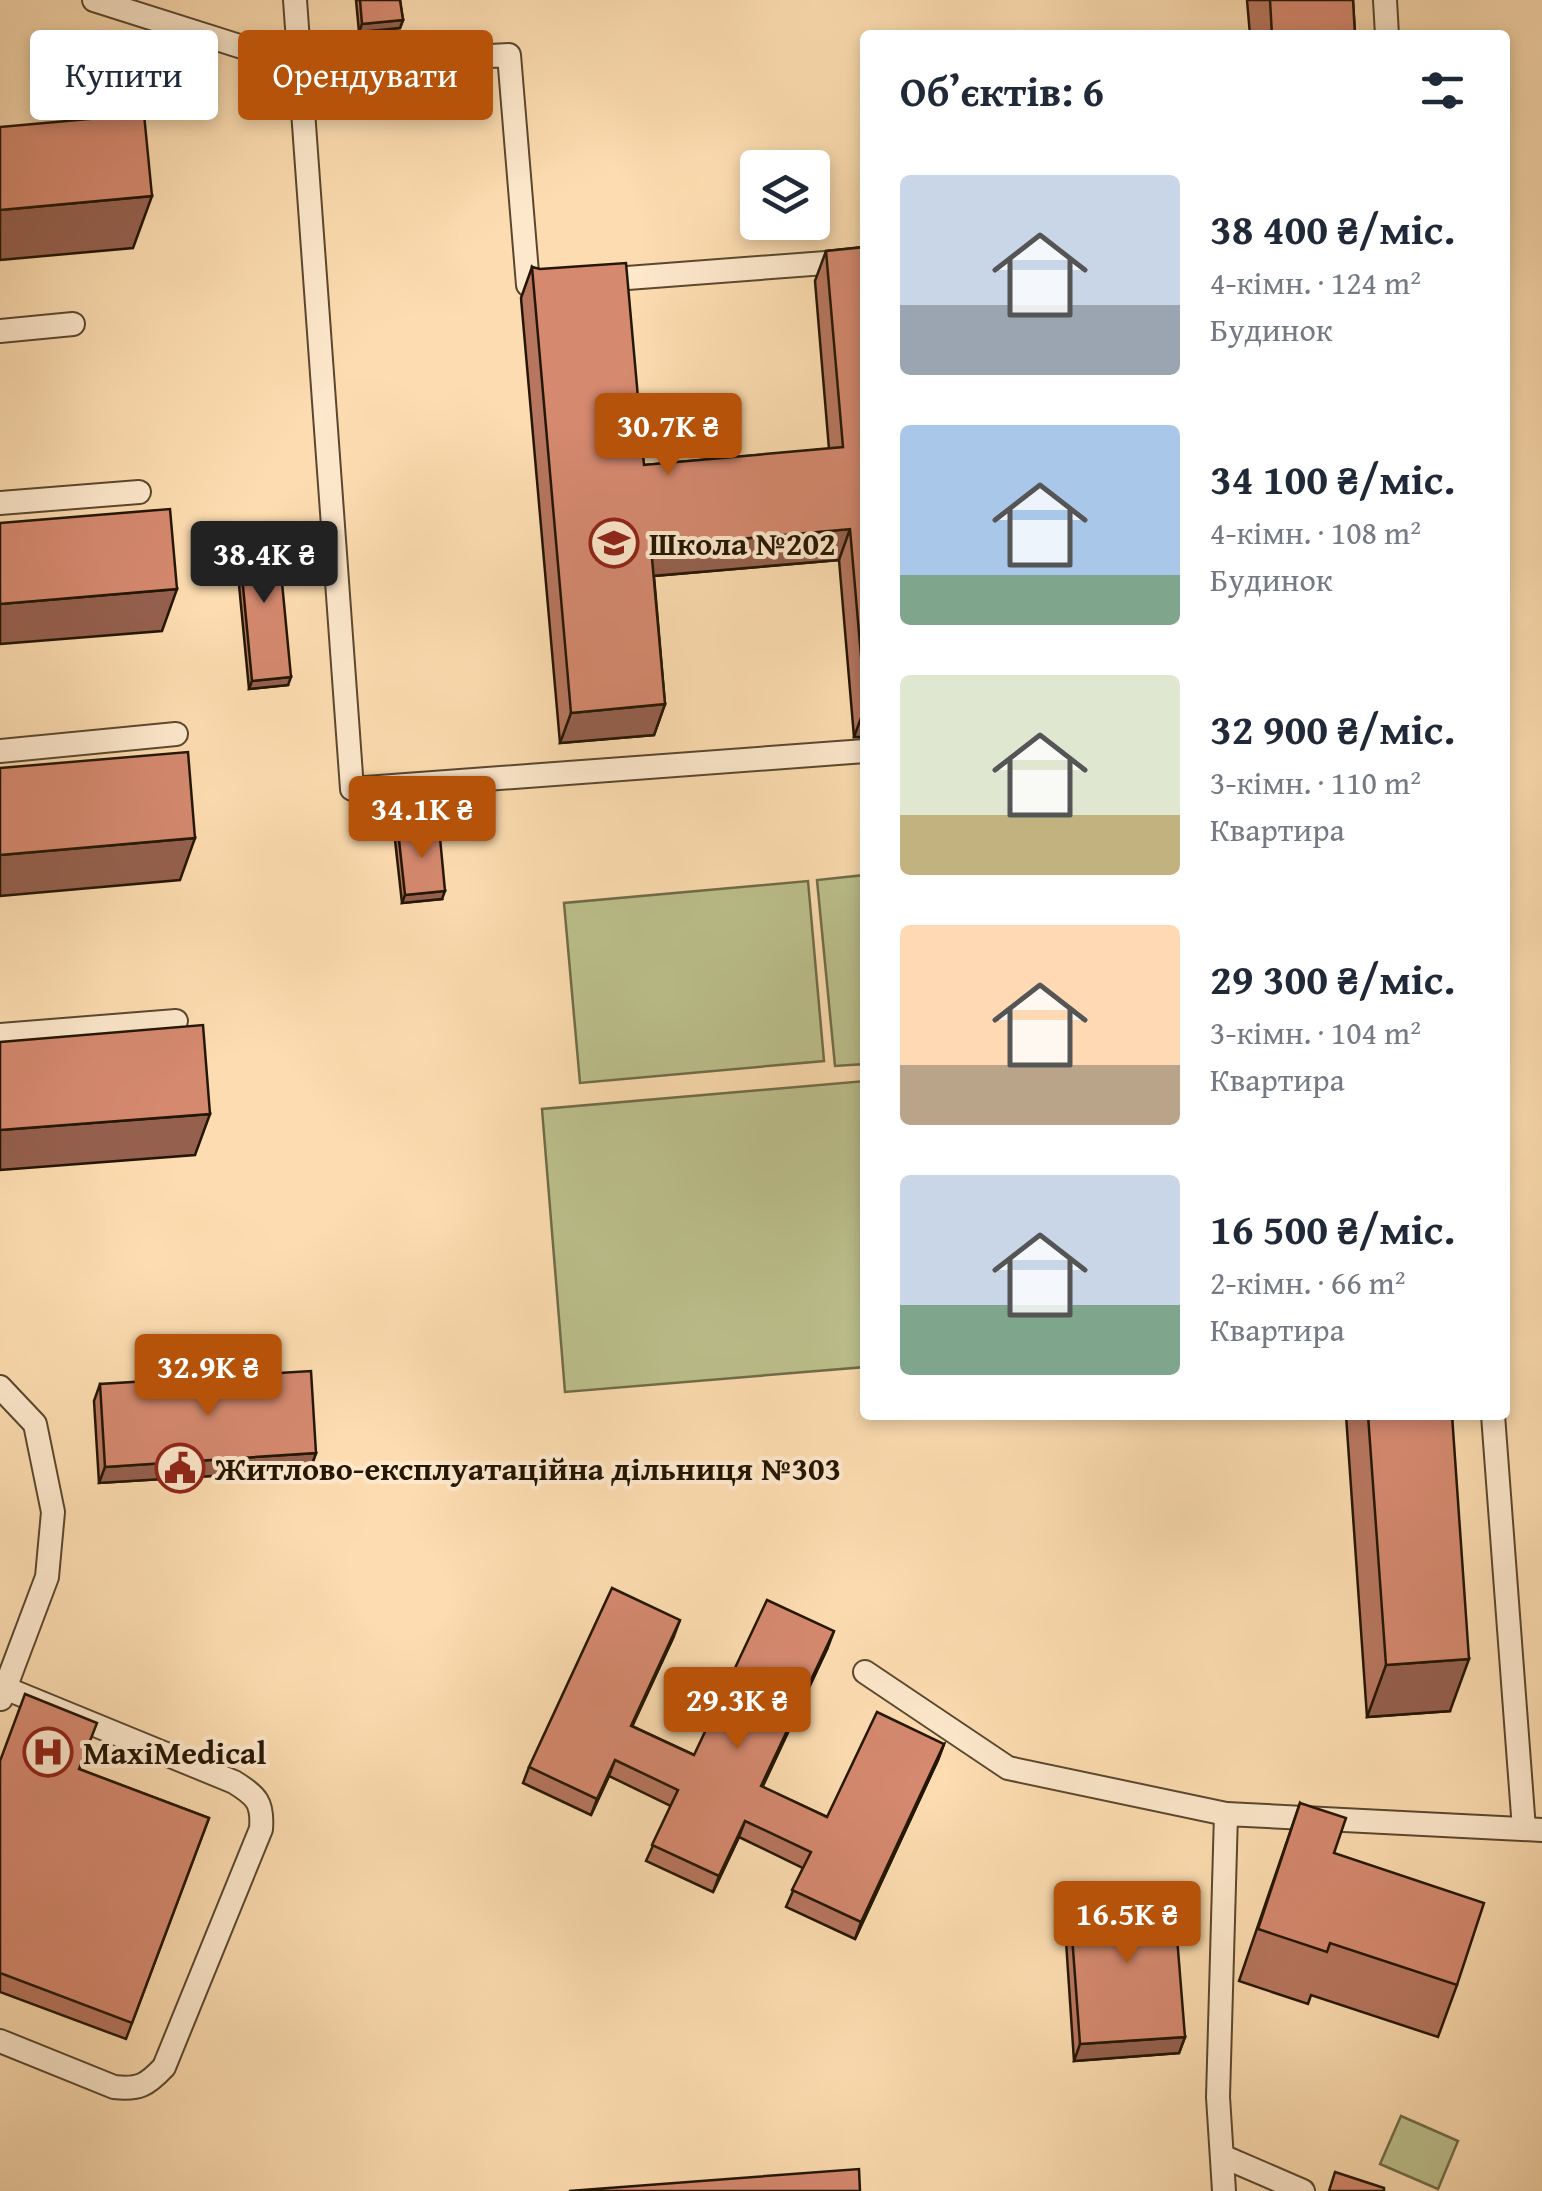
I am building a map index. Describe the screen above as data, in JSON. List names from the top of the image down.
{
  "places": {
    "school or university": ["Школа №202"],
    "public building": ["Житлово-експлуатаційна дільниця №303"],
    "hospital": ["MaxiMedical"]
  },
  "page": {
    "chip": ["Купити", "Орендувати"],
    "heading": "Об’єктів: 6",
    "list": [
      {
        "name": "38 400 ₴/міс.",
        "note": "4-кімн. · 124 m² · Будинок"
      },
      {
        "name": "34 100 ₴/міс.",
        "note": "4-кімн. · 108 m² · Будинок"
      },
      {
        "name": "32 900 ₴/міс.",
        "note": "3-кімн. · 110 m² · Квартира"
      },
      {
        "name": "29 300 ₴/міс.",
        "note": "3-кімн. · 104 m² · Квартира"
      },
      {
        "name": "16 500 ₴/міс.",
        "note": "2-кімн. · 66 m² · Квартира"
      }
    ],
    "price": [
      "30.7K ₴",
      "38.4K ₴",
      "34.1K ₴",
      "32.9K ₴",
      "29.3K ₴",
      "16.5K ₴"
    ]
  }
}
